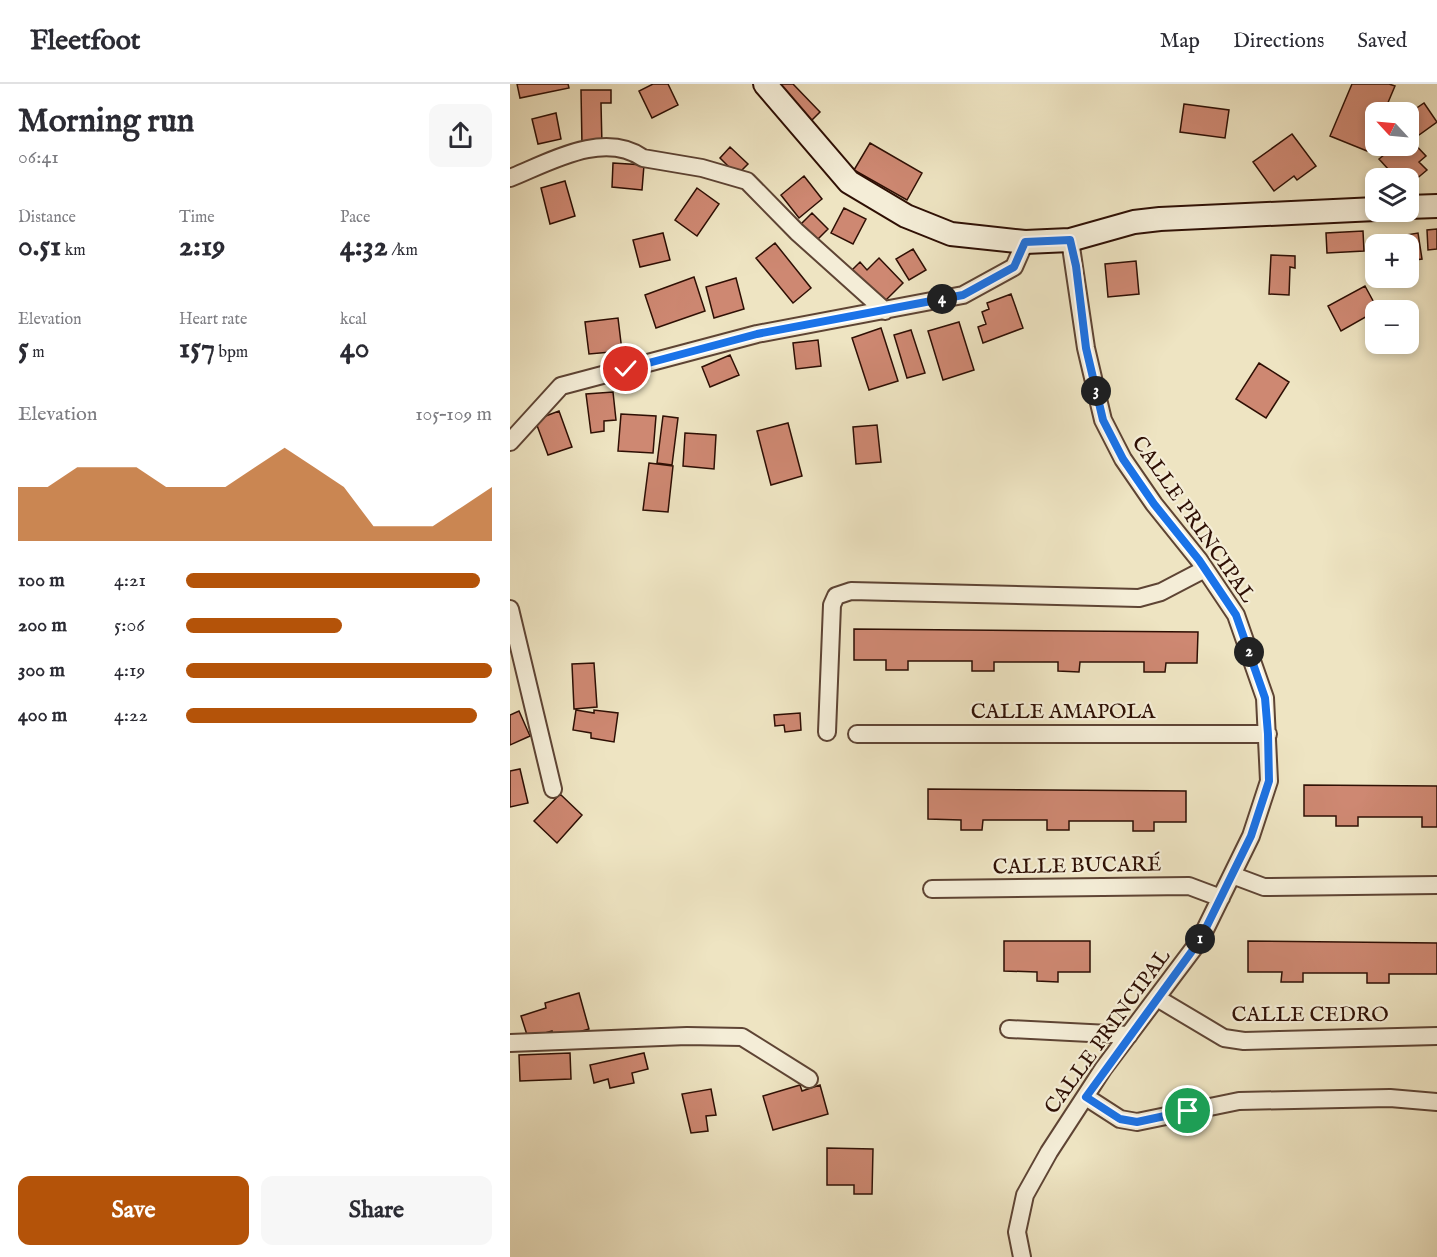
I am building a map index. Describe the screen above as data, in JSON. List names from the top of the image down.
{
  "streets": {
    "street": [
      "CALLE PRINCIPAL",
      "CALLE AMAPOLA",
      "CALLE BUCARÉ",
      "CALLE CEDRO"
    ]
  },
  "crossings": [
    ["CALLE PRINCIPAL", "CALLE AMAPOLA"],
    ["CALLE PRINCIPAL", "CALLE BUCARÉ"],
    ["CALLE PRINCIPAL", "CALLE CEDRO"]
  ],
  "north": "top left",
  "page": {
    "header": "Fleetfoot",
    "nav": ["Map", "Directions", "Saved"],
    "heading": ["Morning run", "06:41"],
    "map_buttons": ["+", "−"],
    "stats": [
      ["Distance", "0.51 km"],
      ["Time", "2:19"],
      ["Pace", "4:32 /km"],
      ["Elevation", "5 m"],
      ["Heart rate", "157 bpm"],
      ["kcal", "40"]
    ],
    "pins": [
      "4",
      "3",
      "2",
      "1"
    ],
    "chart": ["Elevation", "105–109 m"],
    "list": [
      {
        "name": "100 m",
        "note": "4:21"
      },
      {
        "name": "200 m",
        "note": "5:06"
      },
      {
        "name": "300 m",
        "note": "4:19"
      },
      {
        "name": "400 m",
        "note": "4:22"
      }
    ],
    "buttons": ["Save", "Share"]
  }
}
